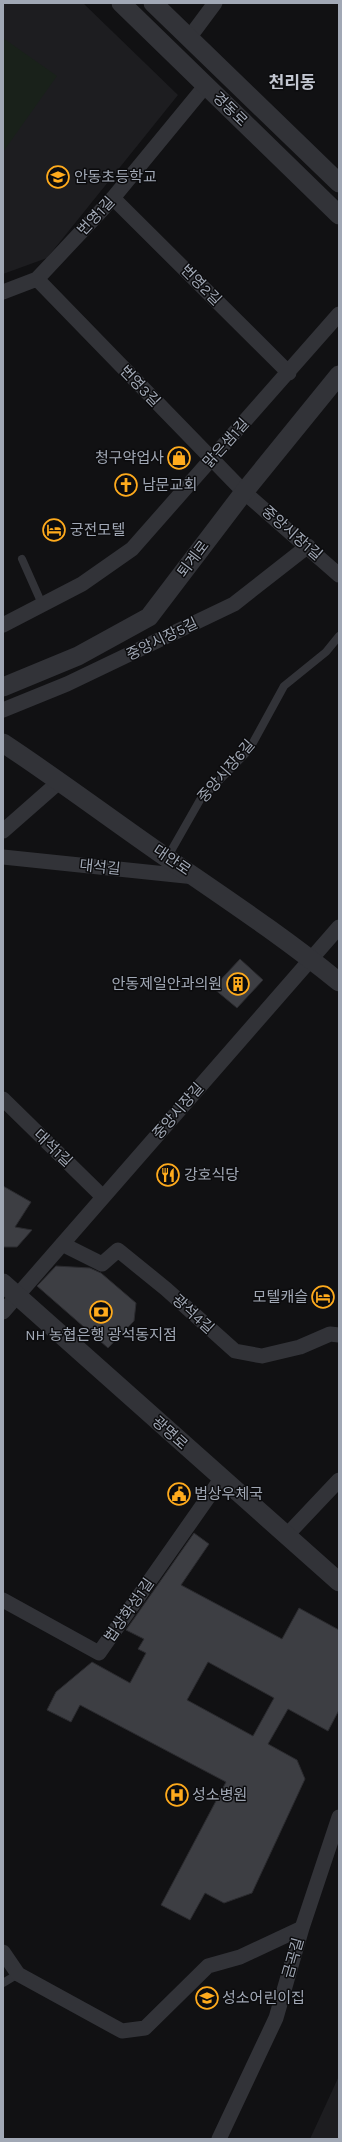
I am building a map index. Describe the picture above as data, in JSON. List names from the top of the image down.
{
  "streets": {
    "street": [
      "경동로",
      "번영1길",
      "번영2길",
      "번영3길",
      "맑은샘1길",
      "중앙시장1길",
      "퇴계로",
      "중앙시장5길",
      "대안로",
      "대석길",
      "중앙시장길",
      "대석1길",
      "광석4길",
      "광명로",
      "법상화성1길",
      "금곡길"
    ],
    "lane": ["중앙시장6길"]
  },
  "crossings": [
    ["경동로", "번영1길"],
    ["번영1길", "번영2길"],
    ["번영1길", "번영3길"],
    ["번영2길", "맑은샘1길"],
    ["번영3길", "맑은샘1길"],
    ["번영3길", "중앙시장1길"],
    ["번영3길", "퇴계로"],
    ["중앙시장1길", "퇴계로"],
    ["중앙시장1길", "중앙시장5길"],
    ["중앙시장6길", "대안로"],
    ["대안로", "대석길"],
    ["대안로", "중앙시장길"],
    ["중앙시장길", "대석1길"],
    ["중앙시장길", "광석4길"],
    ["중앙시장길", "광명로"],
    ["광명로", "법상화성1길"]
  ],
  "districts": ["천리동"],
  "places": {
    "school or university": ["안동초등학교", "성소어린이집"],
    "shop": ["청구약업사"],
    "church": ["남문교회"],
    "hotel": ["궁전모텔", "모텔캐슬"],
    "building": ["안동제일안과의원"],
    "restaurant": ["강호식당"],
    "bank": ["NH 농협은행 광석동지점"],
    "public building": ["법상우체국"],
    "hospital": ["성소병원"]
  }
}
